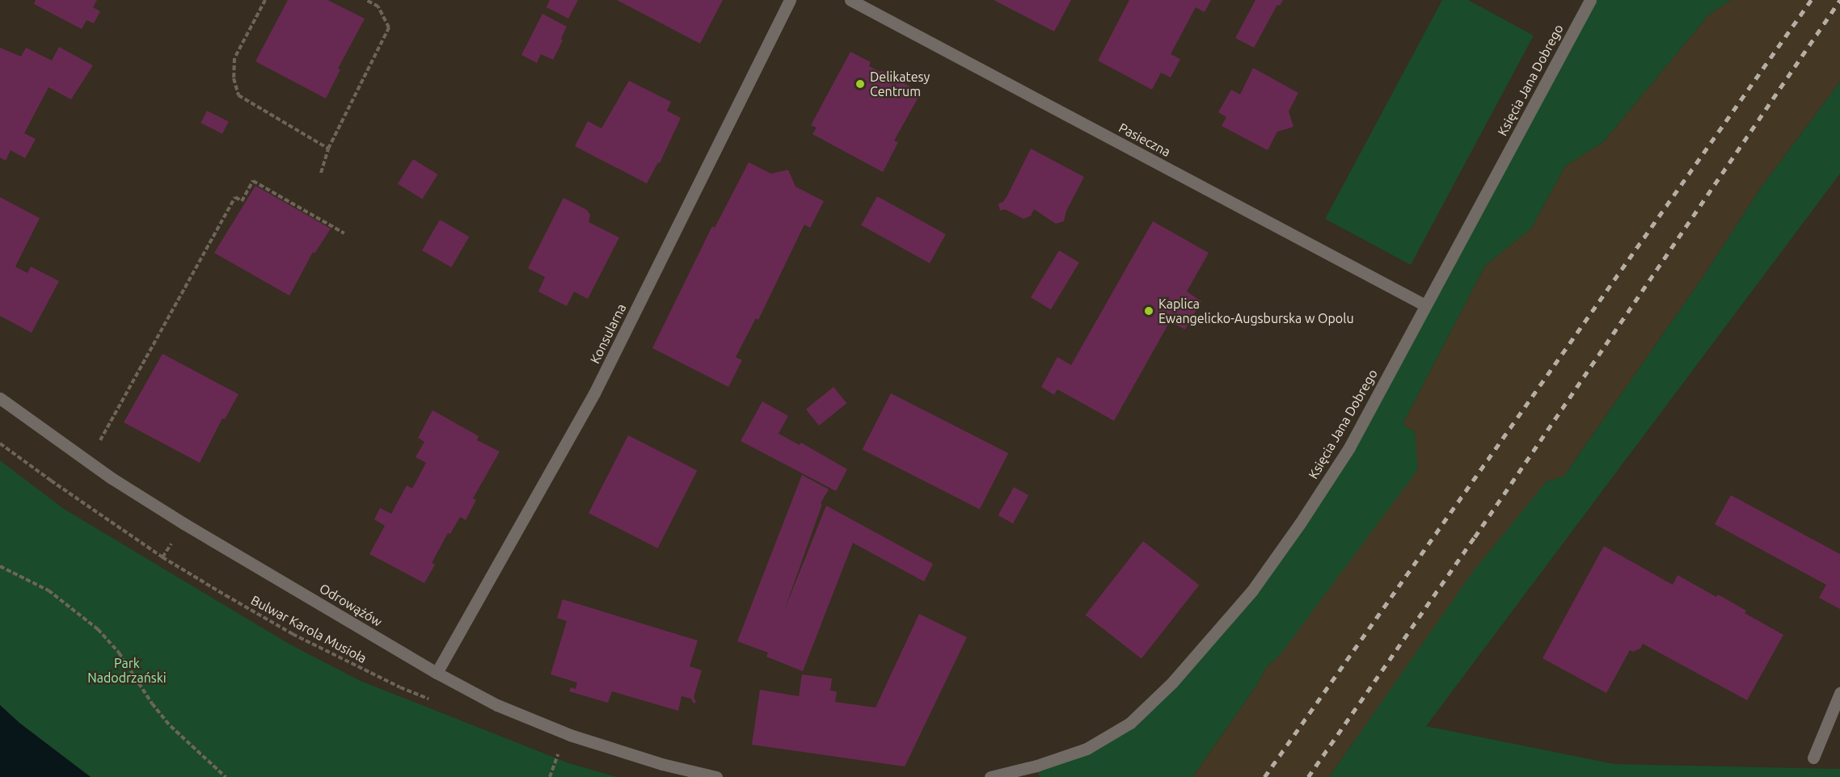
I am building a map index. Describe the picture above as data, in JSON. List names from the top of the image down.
{
  "streets": {
    "street": [
      "Księcia Jana Dobrego",
      "Pasieczna",
      "Konsularna",
      "Odrowążów"
    ],
    "path": ["Bulwar Karola Musioła"]
  },
  "crossings": [
    ["Księcia Jana Dobrego", "Pasieczna"],
    ["Konsularna", "Odrowążów"]
  ],
  "parks": ["Park Nadodrzański"],
  "places": ["Delikatesy Centrum", "Kaplica Ewangelicko-Augsburska w Opolu"]
}
